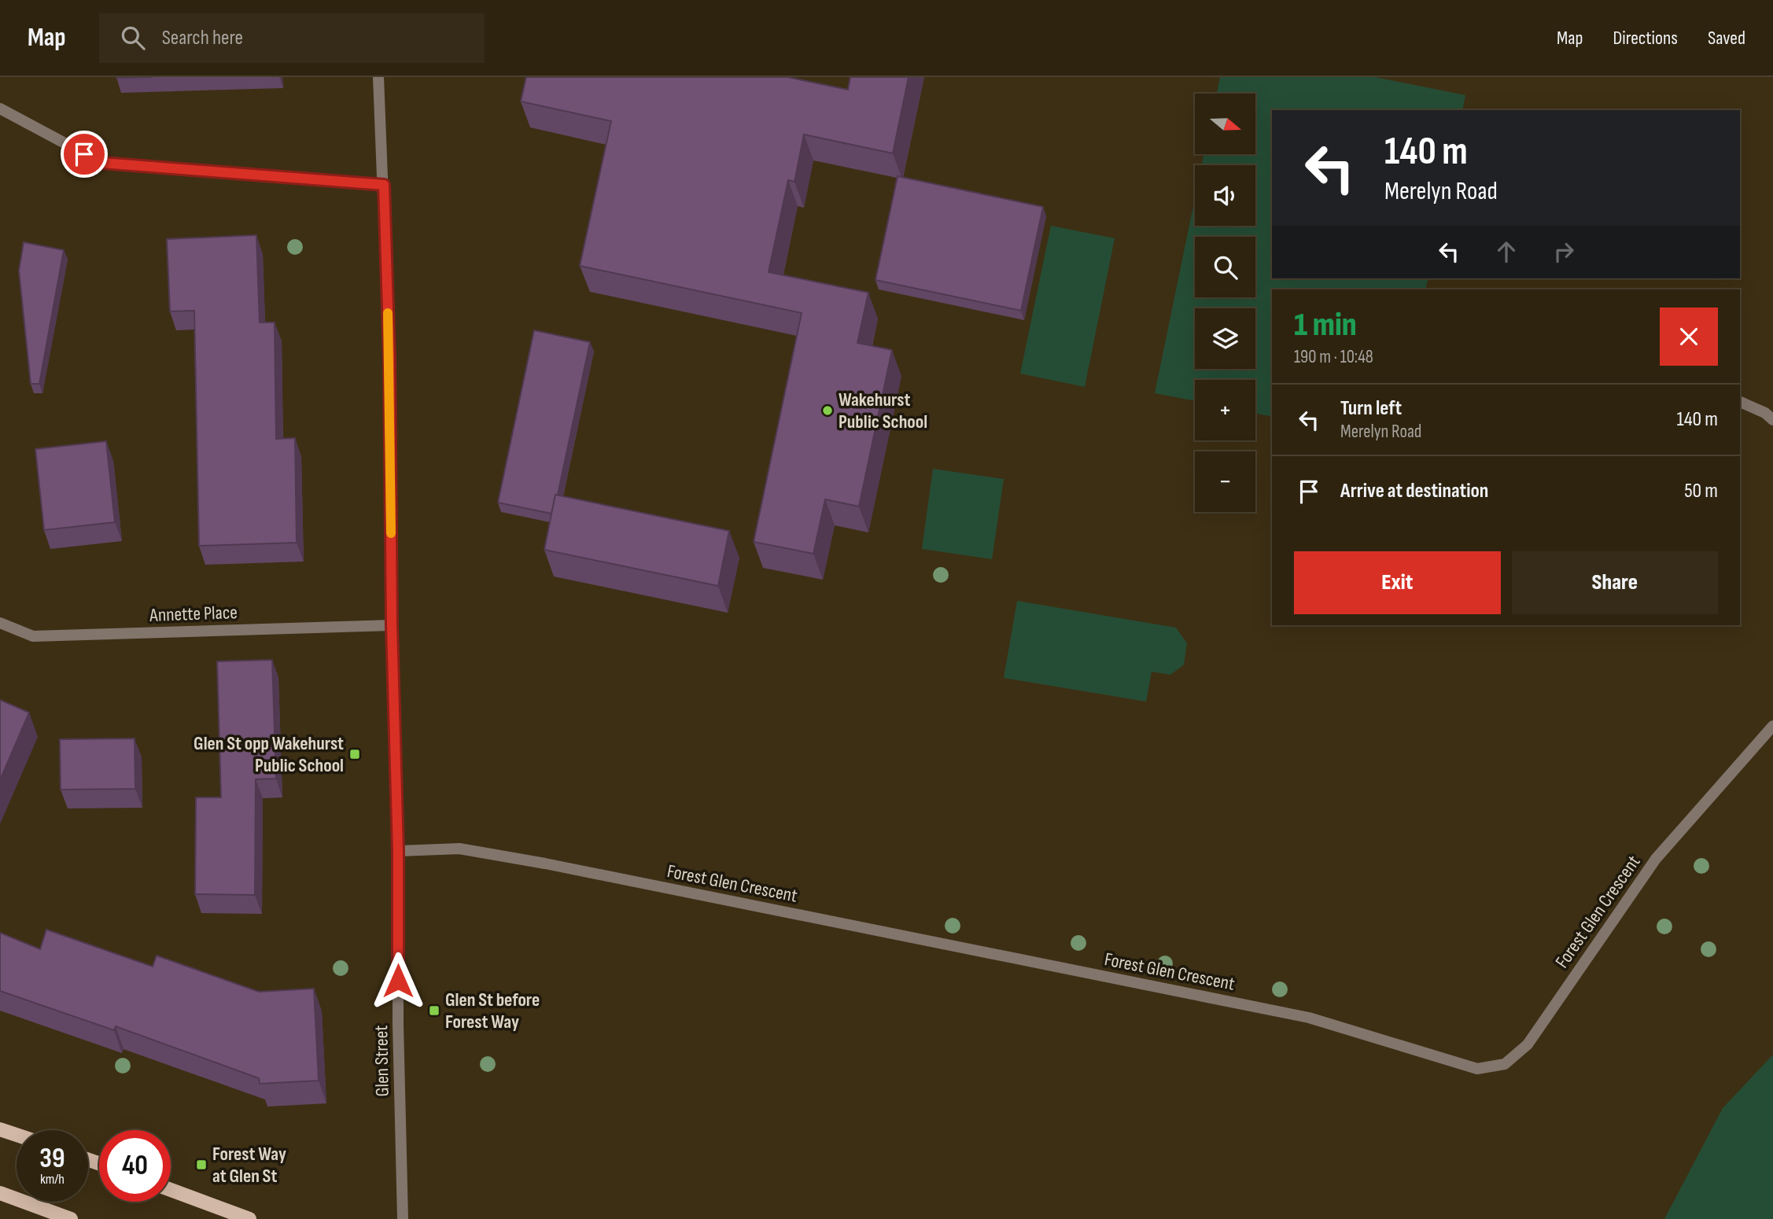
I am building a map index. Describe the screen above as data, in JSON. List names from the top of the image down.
{
  "streets": {
    "street": ["Annette Place", "Forest Glen Crescent", "Glen Street"]
  },
  "crossings": [
    ["Annette Place", "Glen Street"],
    ["Forest Glen Crescent", "Glen Street"]
  ],
  "places": {
    "other": ["Wakehurst Public School"],
    "transit": ["Glen St opp Wakehurst Public School", "Glen St before Forest Way", "Forest Way at Glen St"]
  },
  "north": "right",
  "page": {
    "header": "Map",
    "search": "Search here",
    "nav": ["Map", "Directions", "Saved"],
    "map_buttons": ["+", "−"],
    "turn": ["140 m", "Merelyn Road"],
    "heading": ["1 min", "190 m · 10:48"],
    "list": [
      {
        "name": "Turn left",
        "note": "Merelyn Road",
        "value": "140 m"
      },
      {
        "name": "Arrive at destination",
        "value": "50 m"
      }
    ],
    "buttons": ["Exit", "Share"],
    "speed": "39 km/h",
    "limit": "40"
  }
}
